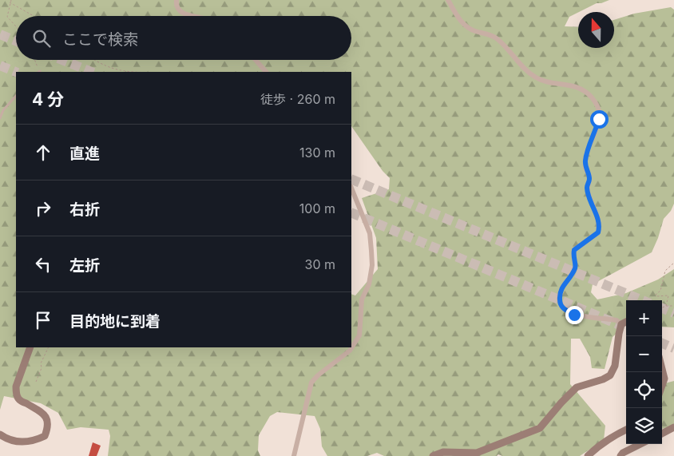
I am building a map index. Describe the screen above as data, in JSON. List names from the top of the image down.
{
  "north": "top",
  "page": {
    "search": "ここで検索",
    "heading": ["4 分", "徒歩 · 260 m"],
    "list": [
      ["直進", "130 m"],
      ["右折", "100 m"],
      ["左折", "30 m"],
      "目的地に到着"
    ],
    "map_buttons": ["+", "−"]
  }
}
